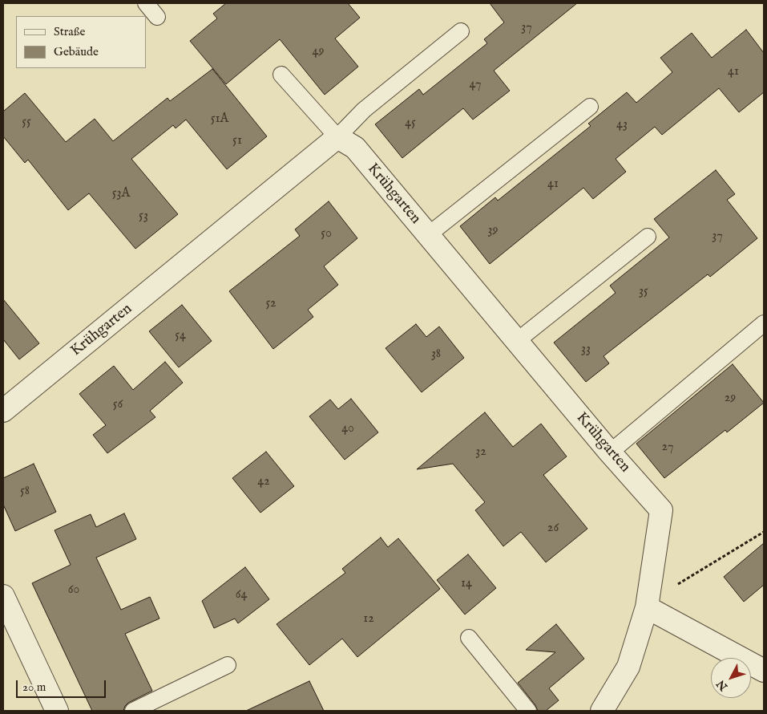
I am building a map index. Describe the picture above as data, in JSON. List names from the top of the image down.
{
  "streets": {
    "street": ["Krühgarten"]
  },
  "house_numbers": [
    "37",
    "49",
    "41",
    "47",
    "51A",
    "55",
    "45",
    "43",
    "51",
    "41",
    "53A",
    "53",
    "39",
    "50",
    "37",
    "35",
    "52",
    "54",
    "33",
    "38",
    "29",
    "56",
    "40",
    "27",
    "32",
    "42",
    "58",
    "26",
    "14",
    "60",
    "64",
    "12"
  ],
  "legend": ["Straße", "Gebäude"],
  "scale_bar": "20 m",
  "north": "bottom left"
}
